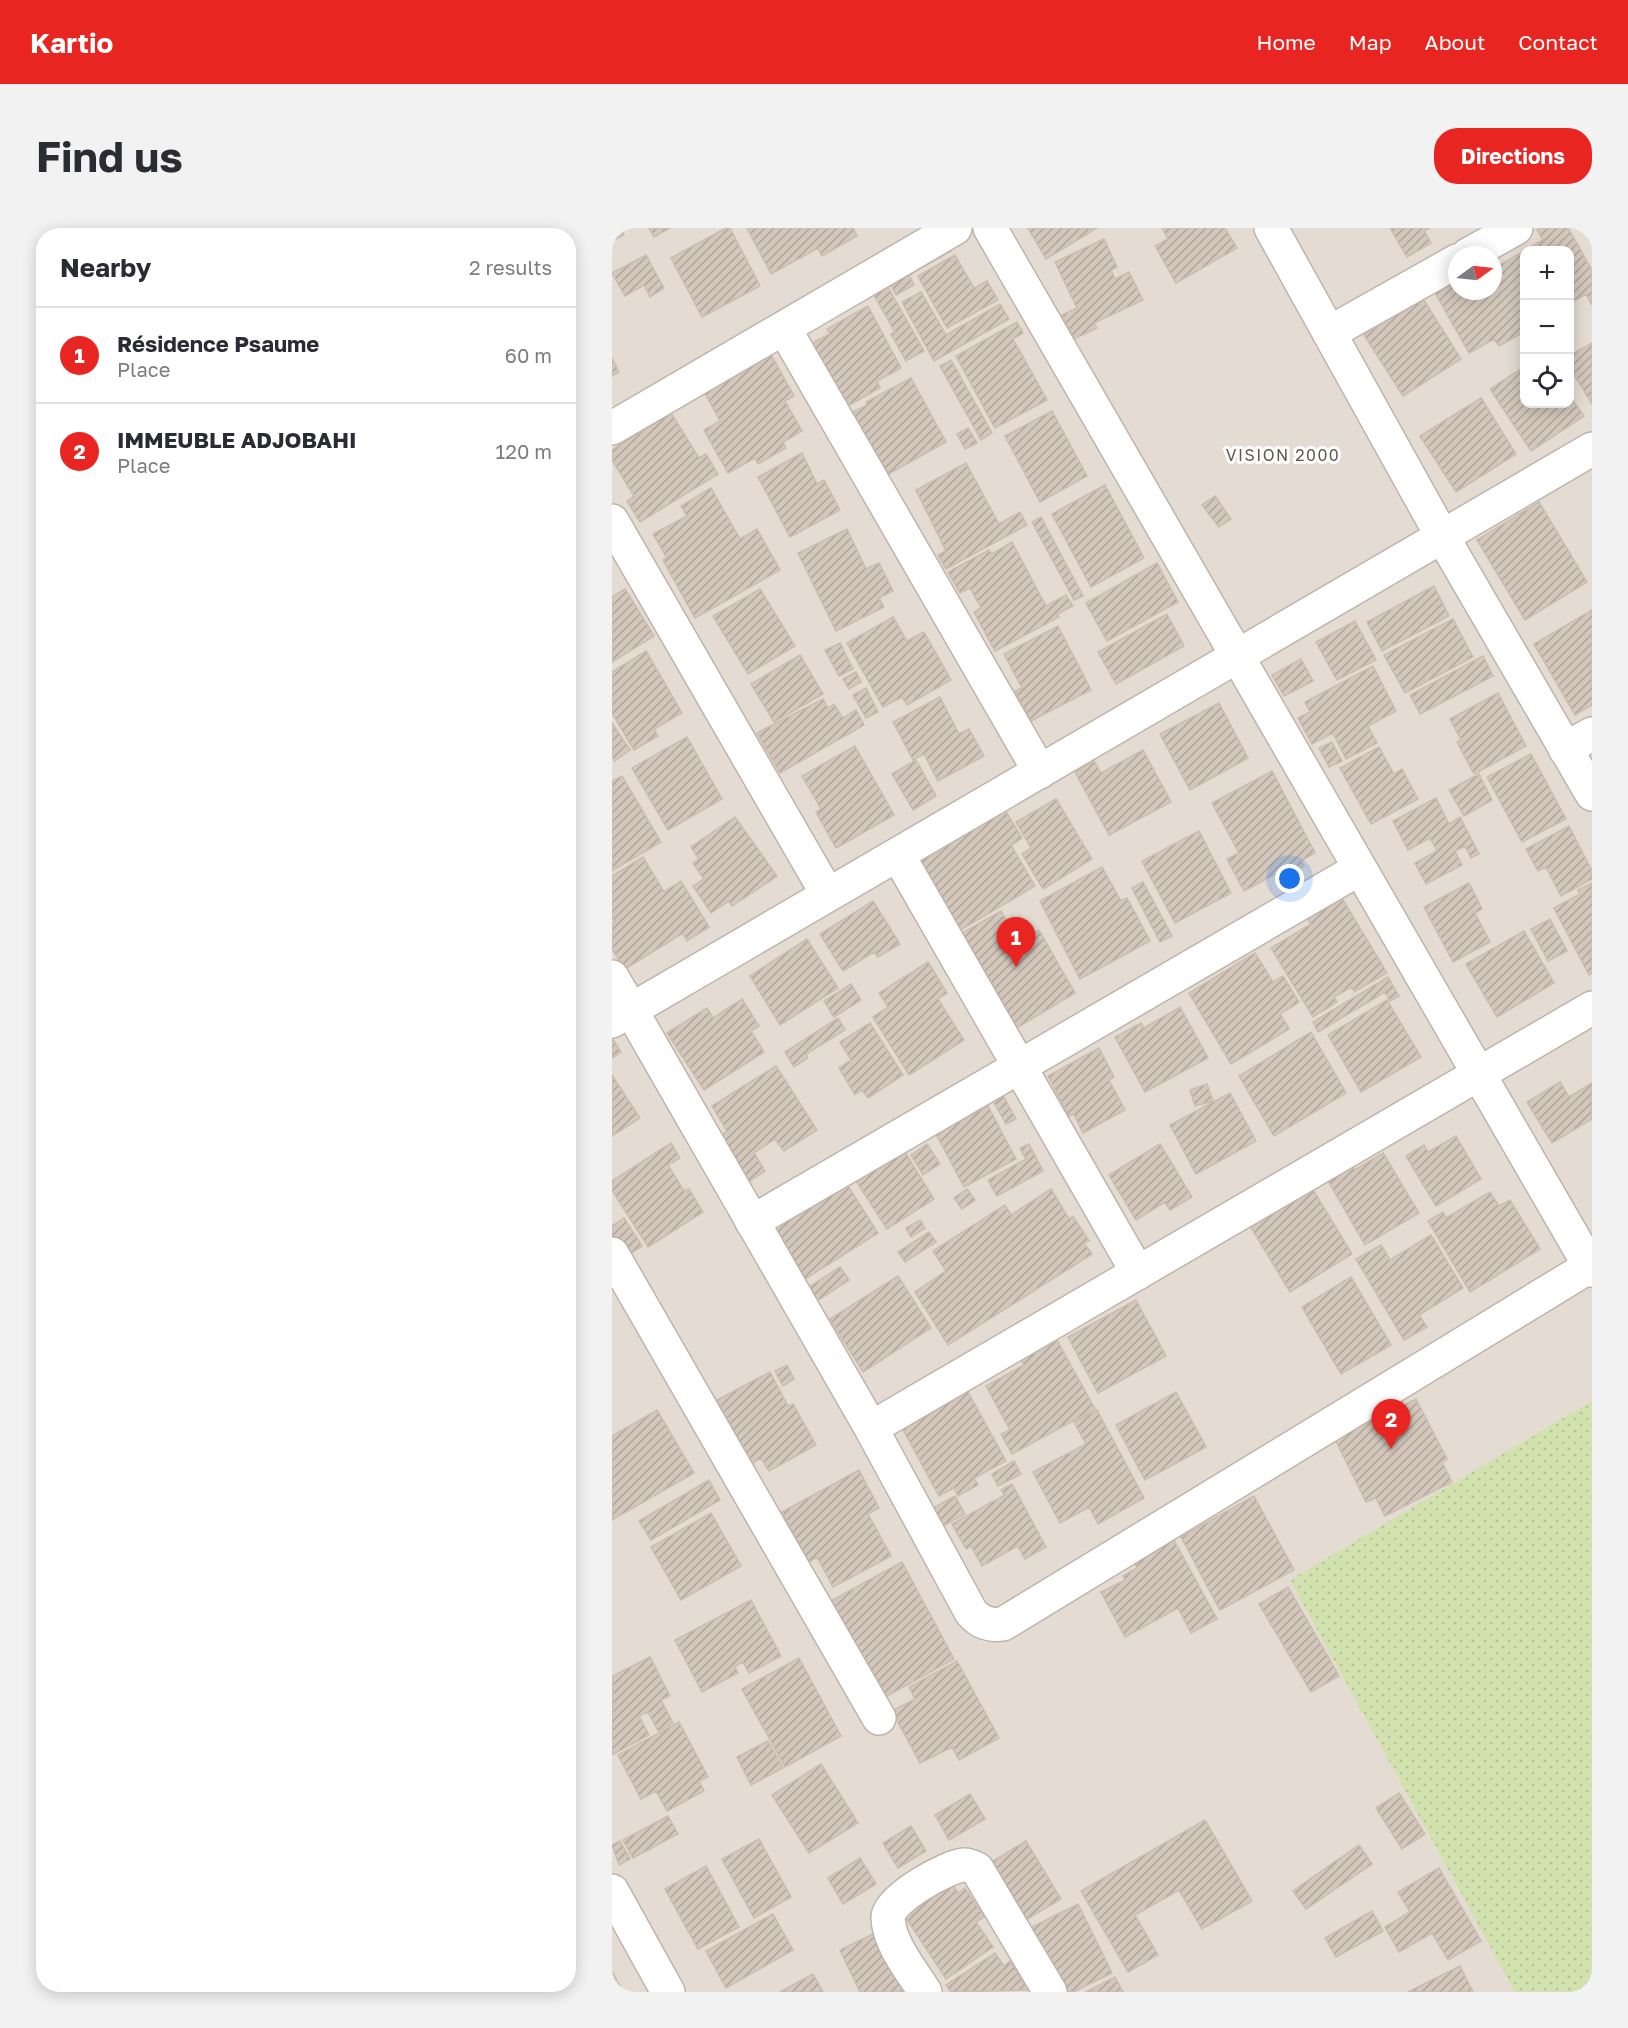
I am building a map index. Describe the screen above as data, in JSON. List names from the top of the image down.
{
  "districts": ["VISION 2000"],
  "north": "right",
  "page": {
    "header": "Kartio",
    "nav": [
      "Home",
      "Map",
      "About",
      "Contact"
    ],
    "buttons": "Directions",
    "title": "Find us",
    "heading": ["Nearby", "2 results"],
    "map_buttons": ["+", "−"],
    "list": [
      {
        "mark": "1",
        "name": "Résidence Psaume",
        "note": "Place",
        "value": "60 m"
      },
      {
        "mark": "2",
        "name": "IMMEUBLE ADJOBAHI",
        "note": "Place",
        "value": "120 m"
      }
    ],
    "pins": ["1", "2"]
  }
}
